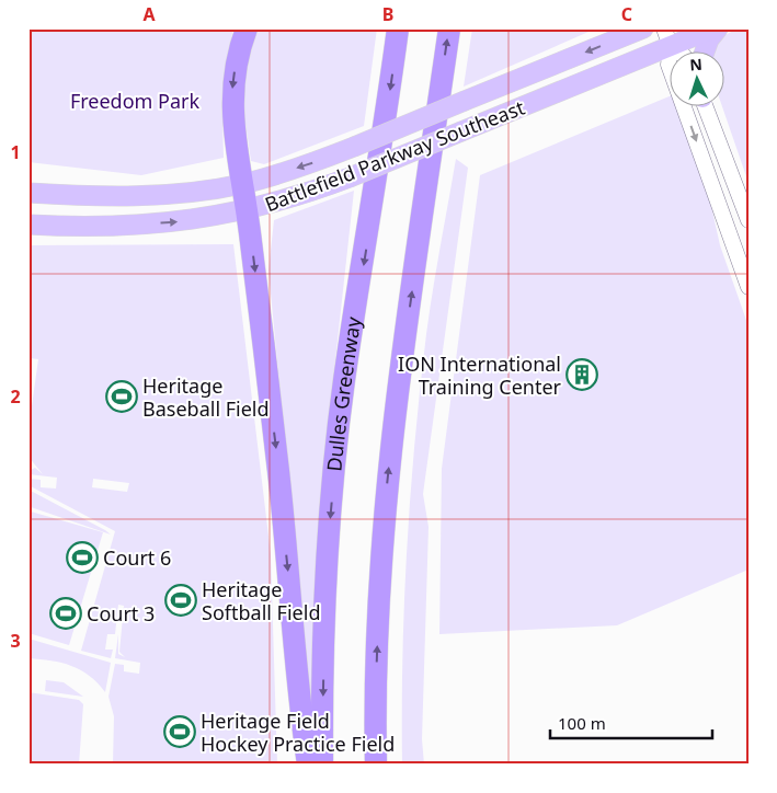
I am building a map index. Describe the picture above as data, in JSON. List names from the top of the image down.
{
  "streets": {
    "highway": ["Dulles Greenway"],
    "main road": ["Battlefield Parkway Southeast"]
  },
  "parks": ["Freedom Park"],
  "places": {
    "building": ["ION International Training Center"],
    "sports": [
      "Heritage Baseball Field",
      "Court 6",
      "Heritage Softball Field",
      "Court 3",
      "Heritage Field Hockey Practice Field"
    ]
  },
  "scale_bar": "100 m",
  "north": "top",
  "grid": {
    "columns": ["A", "B", "C"],
    "rows": ["1", "2", "3"]
  }
}
